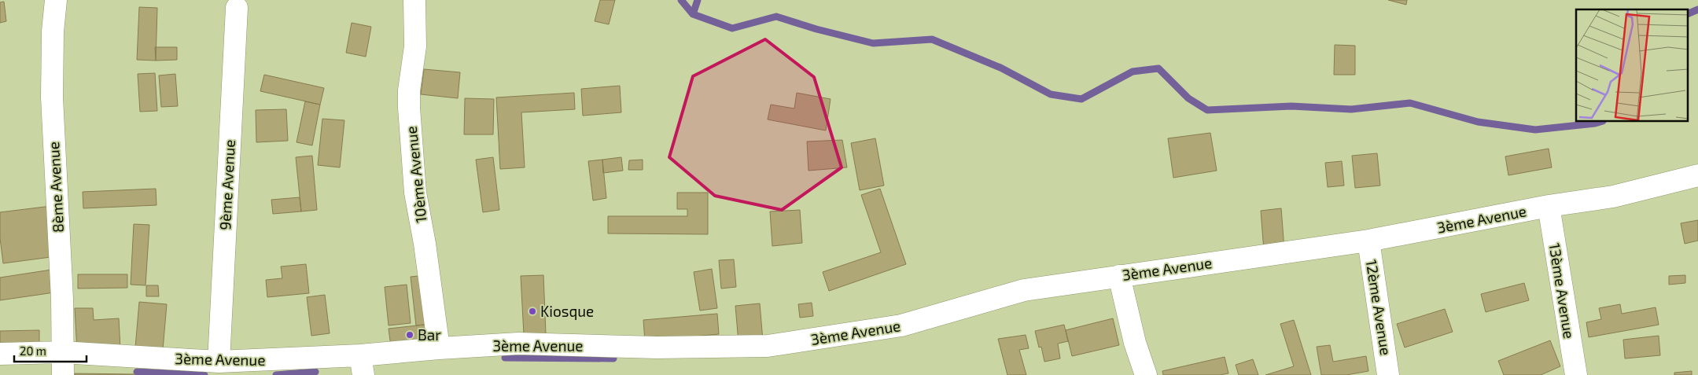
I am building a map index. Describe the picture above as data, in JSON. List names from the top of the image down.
{
  "streets": {
    "street": [
      "10ème Avenue",
      "9ème Avenue",
      "8ème Avenue",
      "3ème Avenue",
      "13ème Avenue",
      "12ème Avenue"
    ]
  },
  "crossings": [
    ["10ème Avenue", "3ème Avenue"],
    ["9ème Avenue", "3ème Avenue"],
    ["8ème Avenue", "3ème Avenue"],
    ["3ème Avenue", "13ème Avenue"],
    ["3ème Avenue", "12ème Avenue"]
  ],
  "places": ["Kiosque", "Bar"],
  "scale_bar": "20 m"
}
